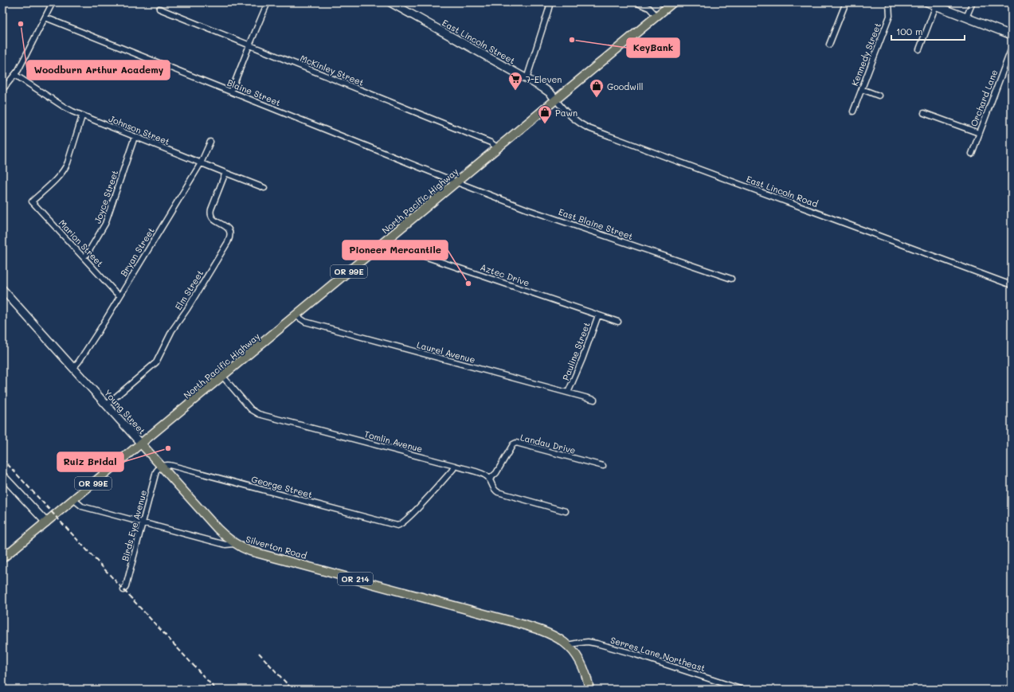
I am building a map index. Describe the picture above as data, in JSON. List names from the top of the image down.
{
  "streets": {
    "main road": [
      "North Pacific Highway",
      "OR 99E",
      "Young Street",
      "Silverton Road",
      "OR 214"
    ],
    "street": [
      "East Lincoln Street",
      "Kennedy Street",
      "McKinley Street",
      "Blaine Street",
      "Orchard Lane",
      "Johnson Street",
      "East Lincoln Road",
      "Joyce Street",
      "East Blaine Street",
      "Marion Street",
      "Bryan Street",
      "Aztec Drive",
      "Elm Street",
      "Pauline Street",
      "Laurel Avenue",
      "Tomlin Avenue",
      "Landau Drive",
      "George Street",
      "Birds Eye Avenue",
      "Serres Lane Northeast"
    ]
  },
  "crossings": [
    ["East Lincoln Street", "East Lincoln Road"],
    ["East Lincoln Street", "North Pacific Highway"],
    ["McKinley Street", "North Pacific Highway"],
    ["Blaine Street", "North Pacific Highway"],
    ["Blaine Street", "East Blaine Street"],
    ["Johnson Street", "Joyce Street"],
    ["Johnson Street", "Marion Street"],
    ["Johnson Street", "Bryan Street"],
    ["Johnson Street", "Elm Street"],
    ["East Lincoln Road", "North Pacific Highway"],
    ["Joyce Street", "Marion Street"],
    ["North Pacific Highway", "East Blaine Street"],
    ["North Pacific Highway", "OR 99E"],
    ["North Pacific Highway", "Aztec Drive"],
    ["North Pacific Highway", "Laurel Avenue"],
    ["North Pacific Highway", "Young Street"],
    ["North Pacific Highway", "Tomlin Avenue"],
    ["North Pacific Highway", "Silverton Road"],
    ["Marion Street", "Bryan Street"],
    ["Bryan Street", "Young Street"],
    ["Aztec Drive", "Pauline Street"],
    ["Elm Street", "Young Street"],
    ["Pauline Street", "Laurel Avenue"],
    ["Young Street", "George Street"],
    ["Young Street", "Birds Eye Avenue"],
    ["Young Street", "Silverton Road"],
    ["Tomlin Avenue", "Landau Drive"],
    ["Tomlin Avenue", "George Street"],
    ["George Street", "Birds Eye Avenue"],
    ["Birds Eye Avenue", "Silverton Road"],
    ["Silverton Road", "OR 214"],
    ["Silverton Road", "Serres Lane Northeast"],
    ["OR 214", "Serres Lane Northeast"]
  ],
  "places": {
    "other": [
      "Woodburn Arthur Academy",
      "KeyBank",
      "Pioneer Mercantile",
      "Ruiz Bridal"
    ],
    "supermarket": ["7-Eleven"],
    "shop": ["Goodwill", "Pawn"]
  },
  "scale_bar": "100 m"
}
